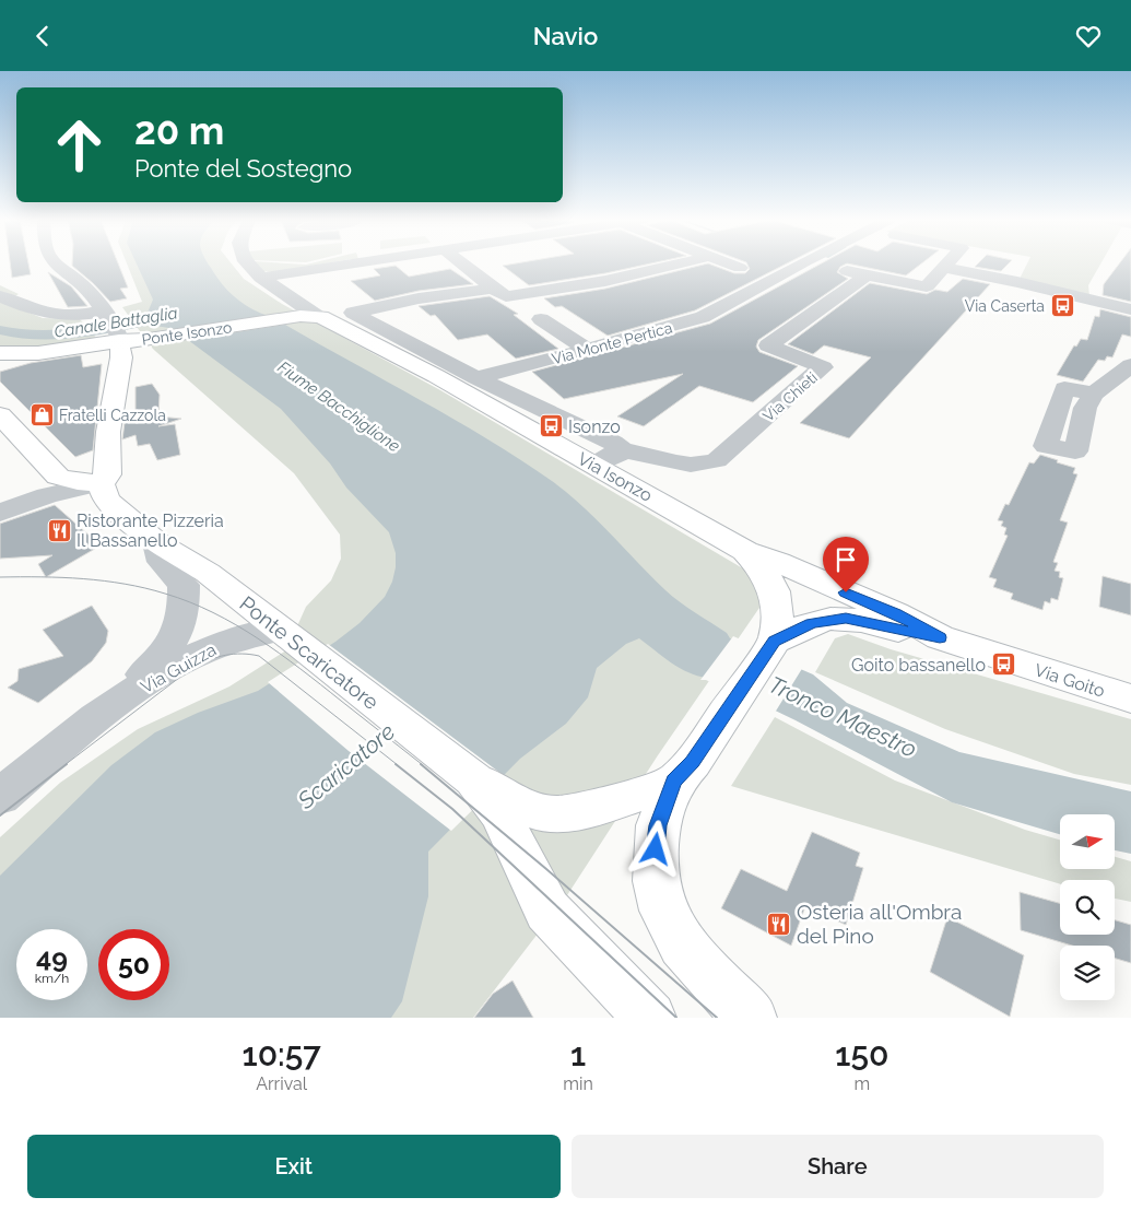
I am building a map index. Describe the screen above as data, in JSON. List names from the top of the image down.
{
  "streets": {
    "main road": [
      "Ponte Isonzo",
      "Via Isonzo",
      "Ponte Scaricatore",
      "Via Goito"
    ],
    "street": ["Via Monte Pertica", "Via Chieti", "Via Guizza"]
  },
  "crossings": [
    ["Ponte Isonzo", "Via Isonzo"],
    ["Via Isonzo", "Via Goito"],
    ["Ponte Scaricatore", "Via Guizza"]
  ],
  "water": [
    "Canale Battaglia",
    "Fiume Bacchiglione",
    "Tronco Maestro",
    "Scaricatore"
  ],
  "places": {
    "bus stop": ["Via Caserta", "Isonzo", "Goito bassanello"],
    "shop": ["Fratelli Cazzola"],
    "restaurant": ["Ristorante Pizzeria Il Bassanello", "Osteria all'Ombra del Pino"]
  },
  "north": "right",
  "page": {
    "header": "Navio",
    "turn": ["20 m", "Ponte del Sostegno"],
    "speed": "49 km/h",
    "limit": "50",
    "eta": [
      "10:57",
      "Arrival",
      "1",
      "min",
      "150",
      "m"
    ],
    "buttons": ["Exit", "Share"]
  }
}
